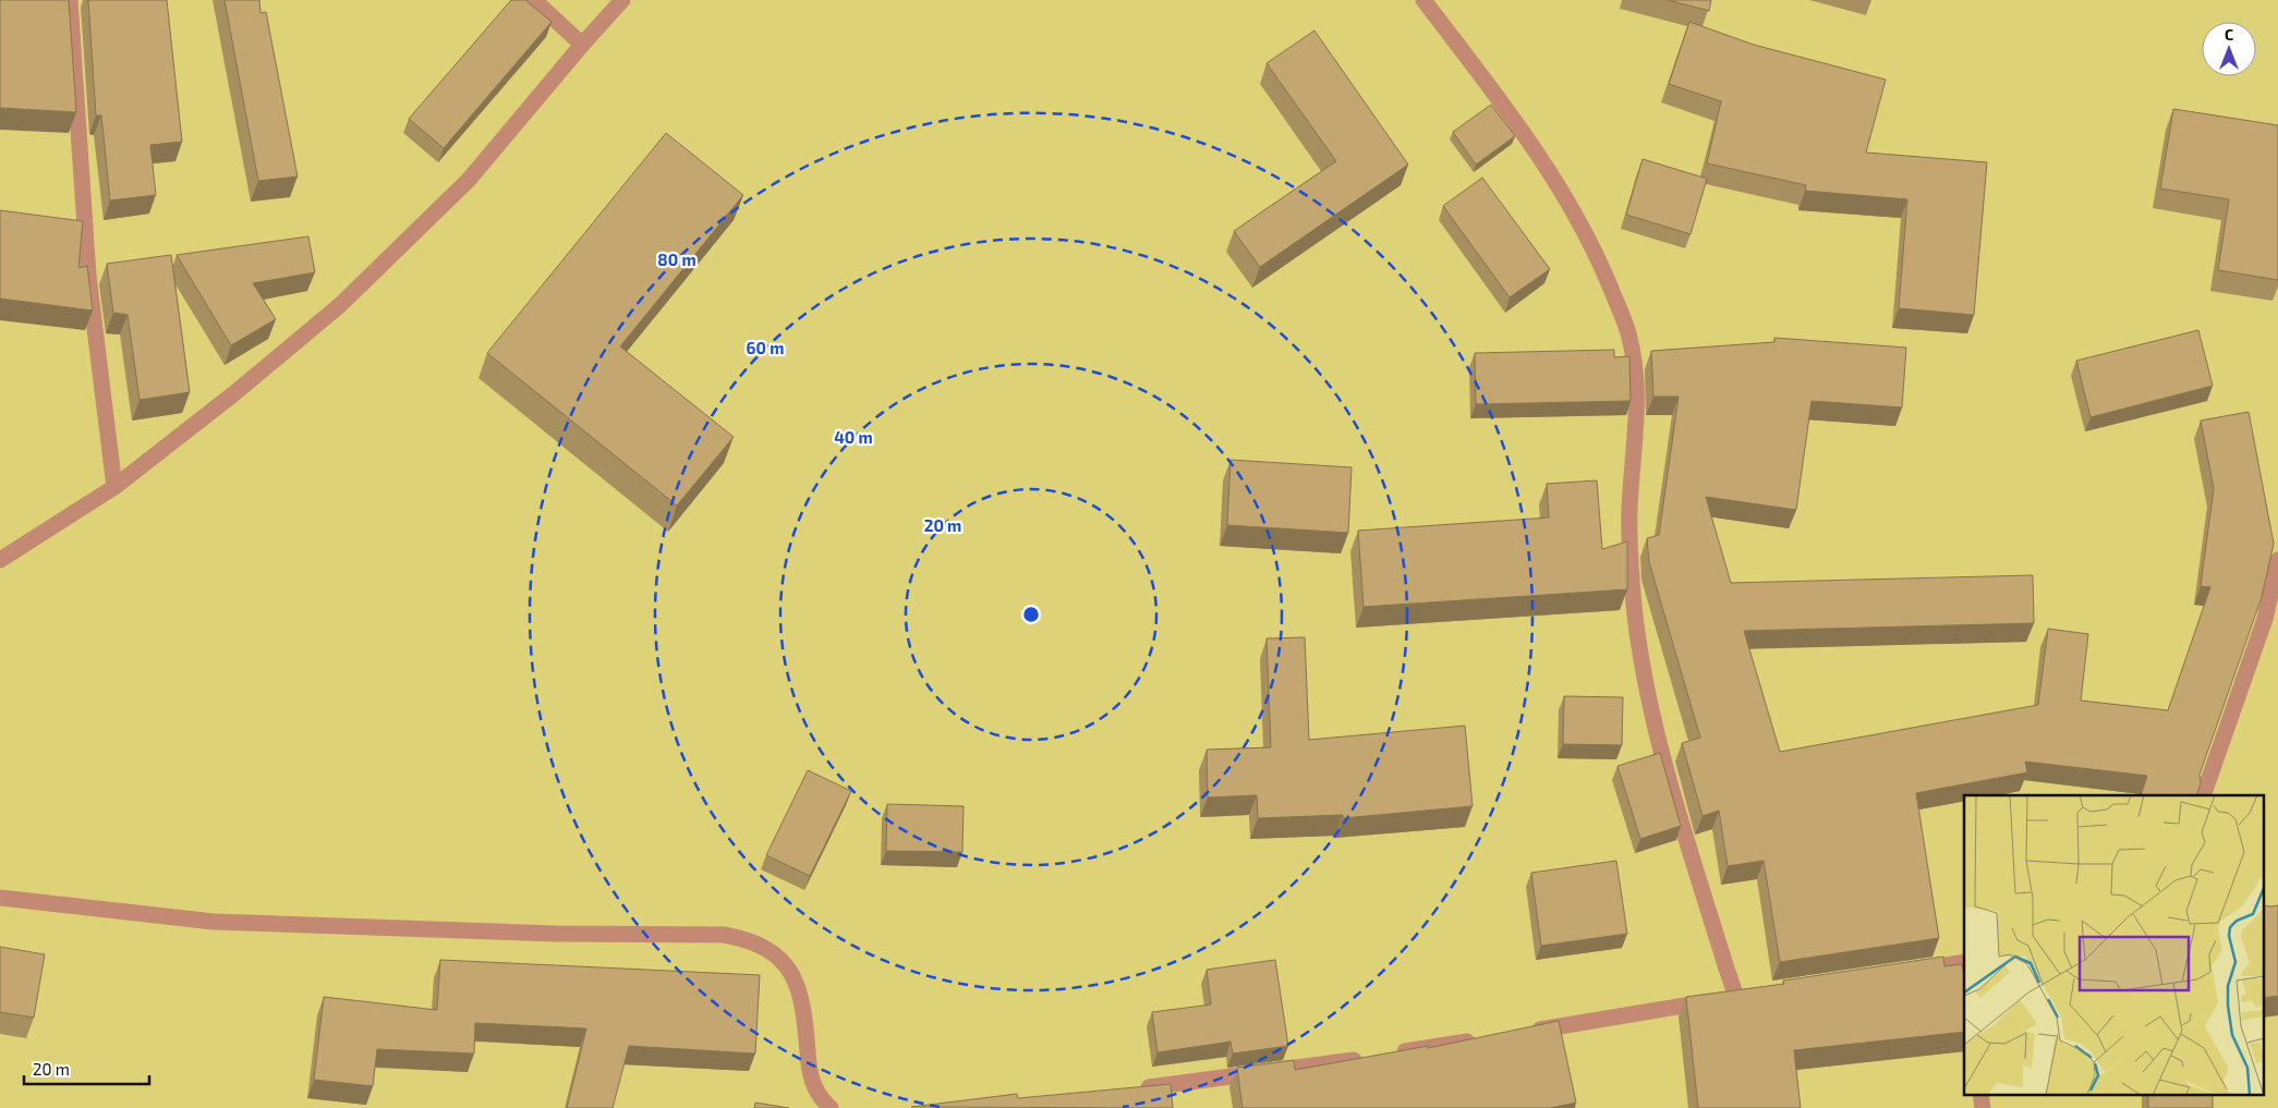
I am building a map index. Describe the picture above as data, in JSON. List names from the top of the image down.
{
  "scale_bar": "20 m",
  "north": "top",
  "rings": [
    "80 m",
    "60 m",
    "40 m",
    "20 m"
  ]
}
